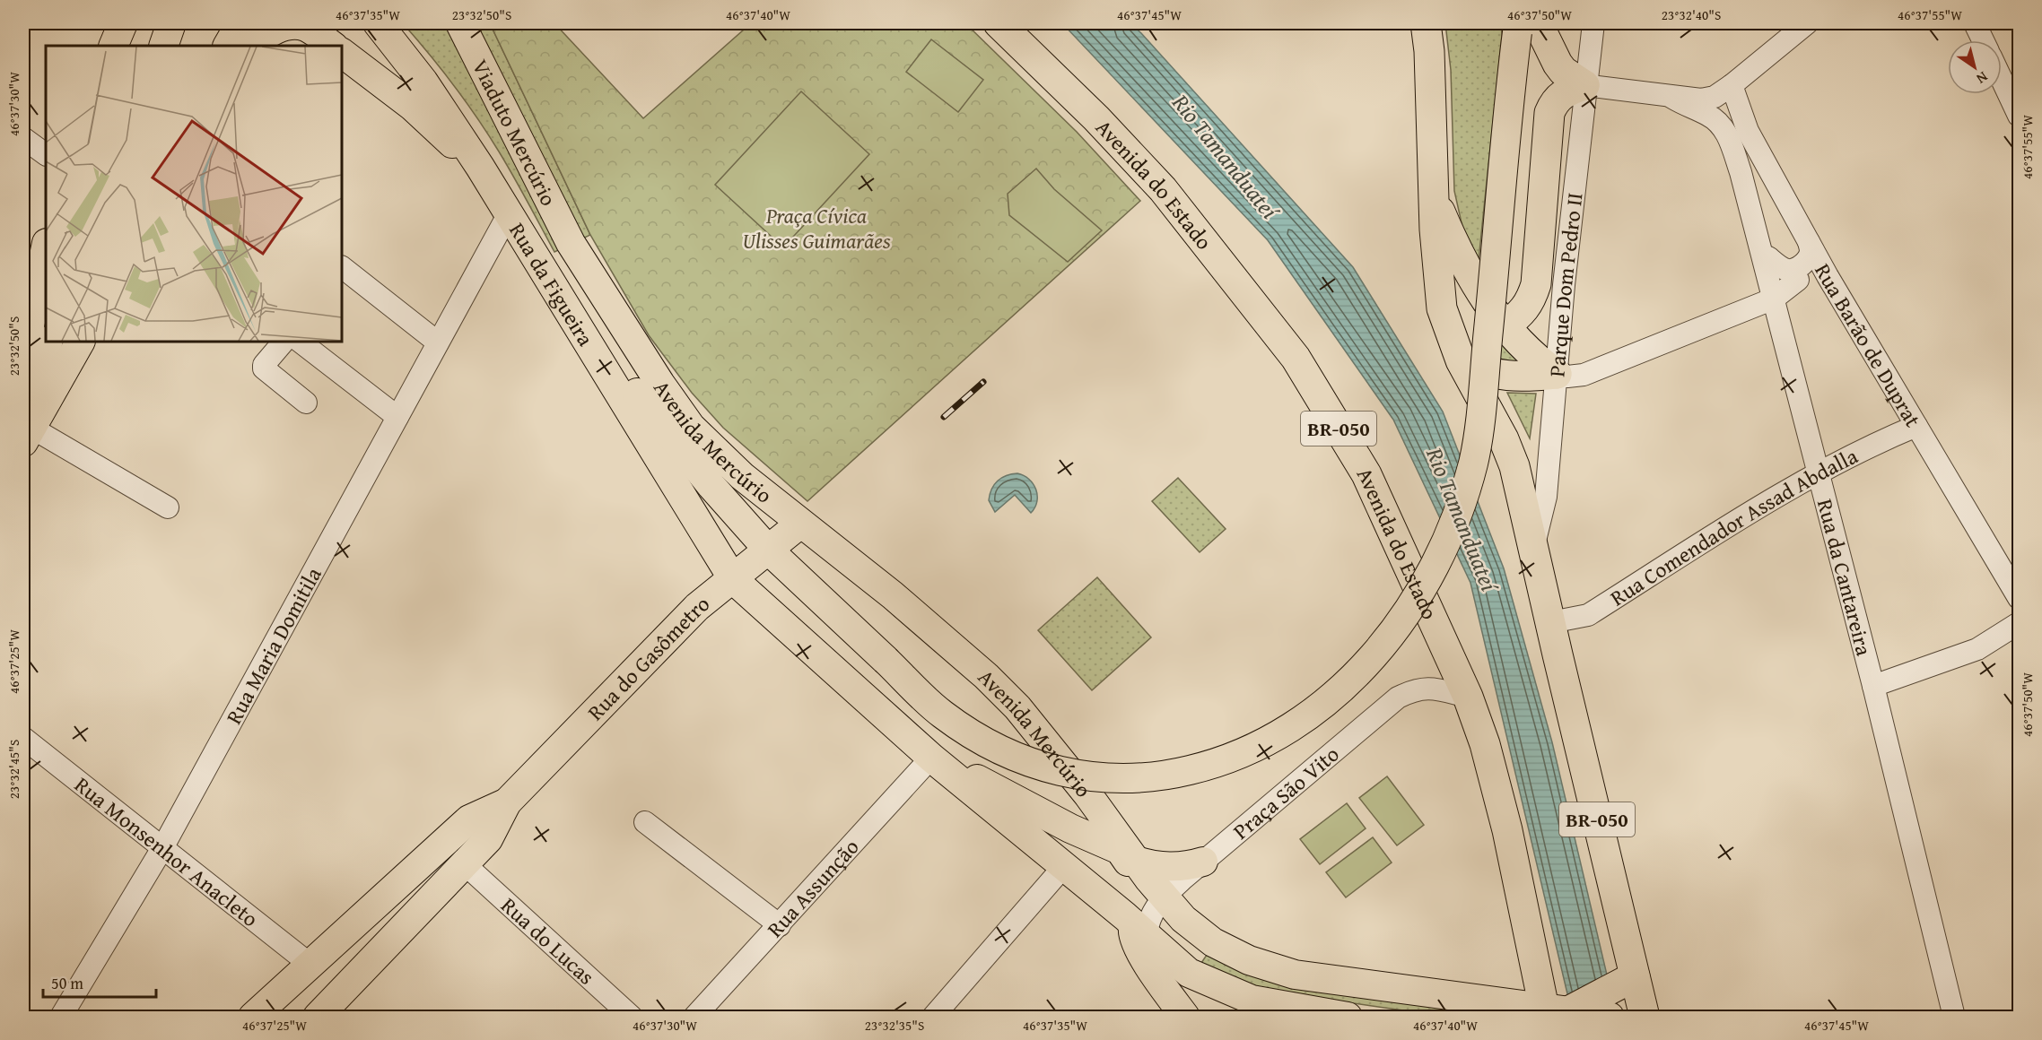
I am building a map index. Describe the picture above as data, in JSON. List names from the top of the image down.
{
  "streets": {
    "highway": ["Avenida do Estado", "BR-050"],
    "main road": [
      "Viaduto Mercúrio",
      "Rua da Figueira",
      "Avenida Mercúrio",
      "Rua do Gasômetro"
    ],
    "street": [
      "Parque Dom Pedro II",
      "Rua Barão de Duprat",
      "Rua Comendador Assad Abdalla",
      "Rua da Cantareira",
      "Rua Maria Domitila",
      "Praça São Vito",
      "Rua Monsenhor Anacleto",
      "Rua Assunção",
      "Rua do Lucas"
    ]
  },
  "crossings": [
    ["Viaduto Mercúrio", "Avenida Mercúrio"],
    ["Avenida do Estado", "Avenida Mercúrio"],
    ["Avenida do Estado", "Praça São Vito"],
    ["Rua da Figueira", "Rua Maria Domitila"],
    ["Rua da Figueira", "Rua do Gasômetro"],
    ["Parque Dom Pedro II", "BR-050"],
    ["Rua Barão de Duprat", "Rua Comendador Assad Abdalla"],
    ["Rua Barão de Duprat", "Rua da Cantareira"],
    ["BR-050", "Rua Comendador Assad Abdalla"],
    ["Avenida Mercúrio", "Rua do Gasômetro"],
    ["Avenida Mercúrio", "Praça São Vito"],
    ["Rua Comendador Assad Abdalla", "Rua da Cantareira"],
    ["Rua Maria Domitila", "Rua Monsenhor Anacleto"],
    ["Rua do Gasômetro", "Rua Monsenhor Anacleto"],
    ["Rua do Gasômetro", "Rua do Lucas"]
  ],
  "water": ["Rio Tamanduateí"],
  "parks": ["Praça Cívica Ulisses Guimarães"],
  "scale_bar": "50 m",
  "north": "bottom right",
  "coordinates": [
    "46°37'35\"W",
    "23°32'50\"S",
    "46°37'40\"W",
    "46°37'45\"W",
    "46°37'50\"W",
    "23°32'40\"S",
    "46°37'55\"W",
    "46°37'30\"W",
    "46°37'25\"W",
    "23°32'45\"S",
    "23°32'35\"S"
  ]
}
